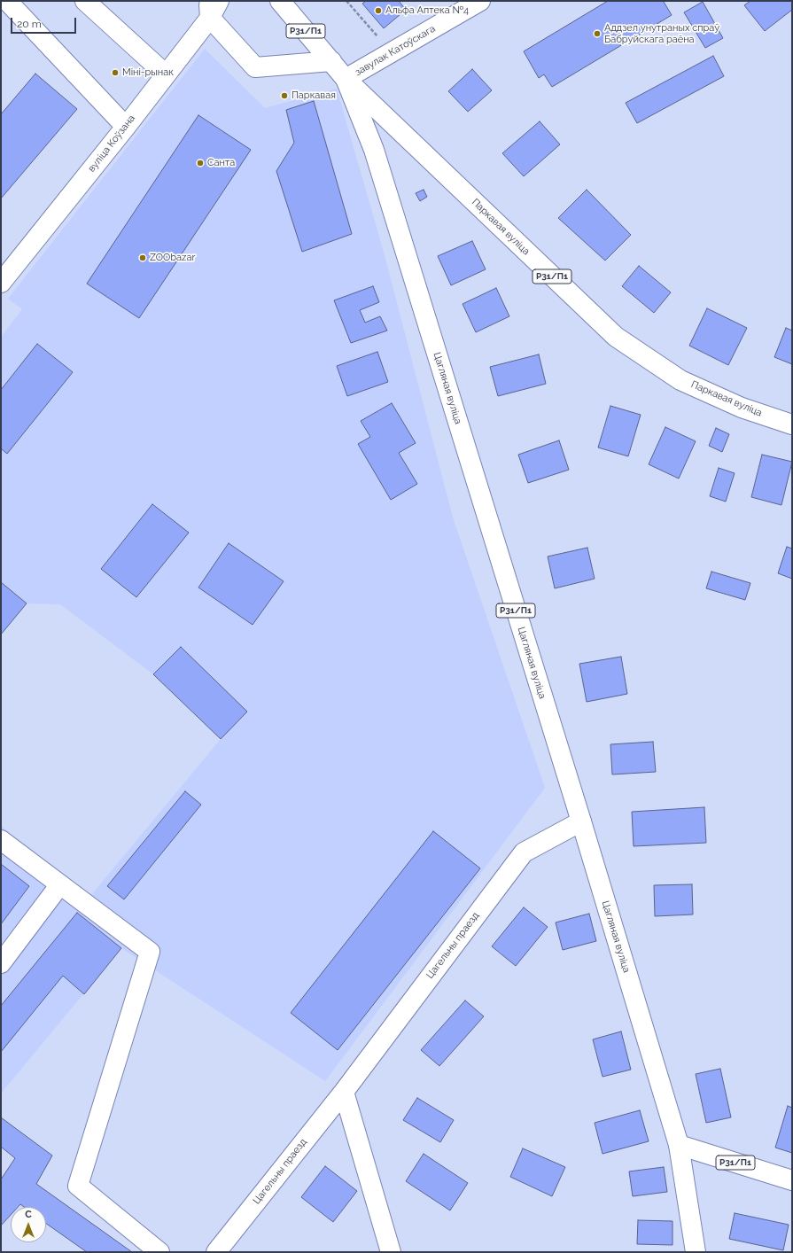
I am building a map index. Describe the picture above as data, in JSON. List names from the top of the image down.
{
  "streets": {
    "main road": [
      "Р31/П1",
      "завулак Катоўскага",
      "вуліца Коўзана",
      "Паркавая вуліца",
      "Цагляная вуліца",
      "Цагельны праезд"
    ]
  },
  "crossings": [
    ["Р31/П1", "Цагляная вуліца"],
    ["завулак Катоўскага", "Паркавая вуліца"],
    ["завулак Катоўскага", "Цагляная вуліца"],
    ["Паркавая вуліца", "Цагляная вуліца"],
    ["Цагляная вуліца", "Цагельны праезд"]
  ],
  "places": [
    "Альфа Аптека №4",
    "Аддзел унутраных спраў Бабруйскага раёна",
    "Міні-рынак",
    "Паркавая",
    "Санта",
    "ZOObazar"
  ],
  "scale_bar": "20 m",
  "north": "top"
}
